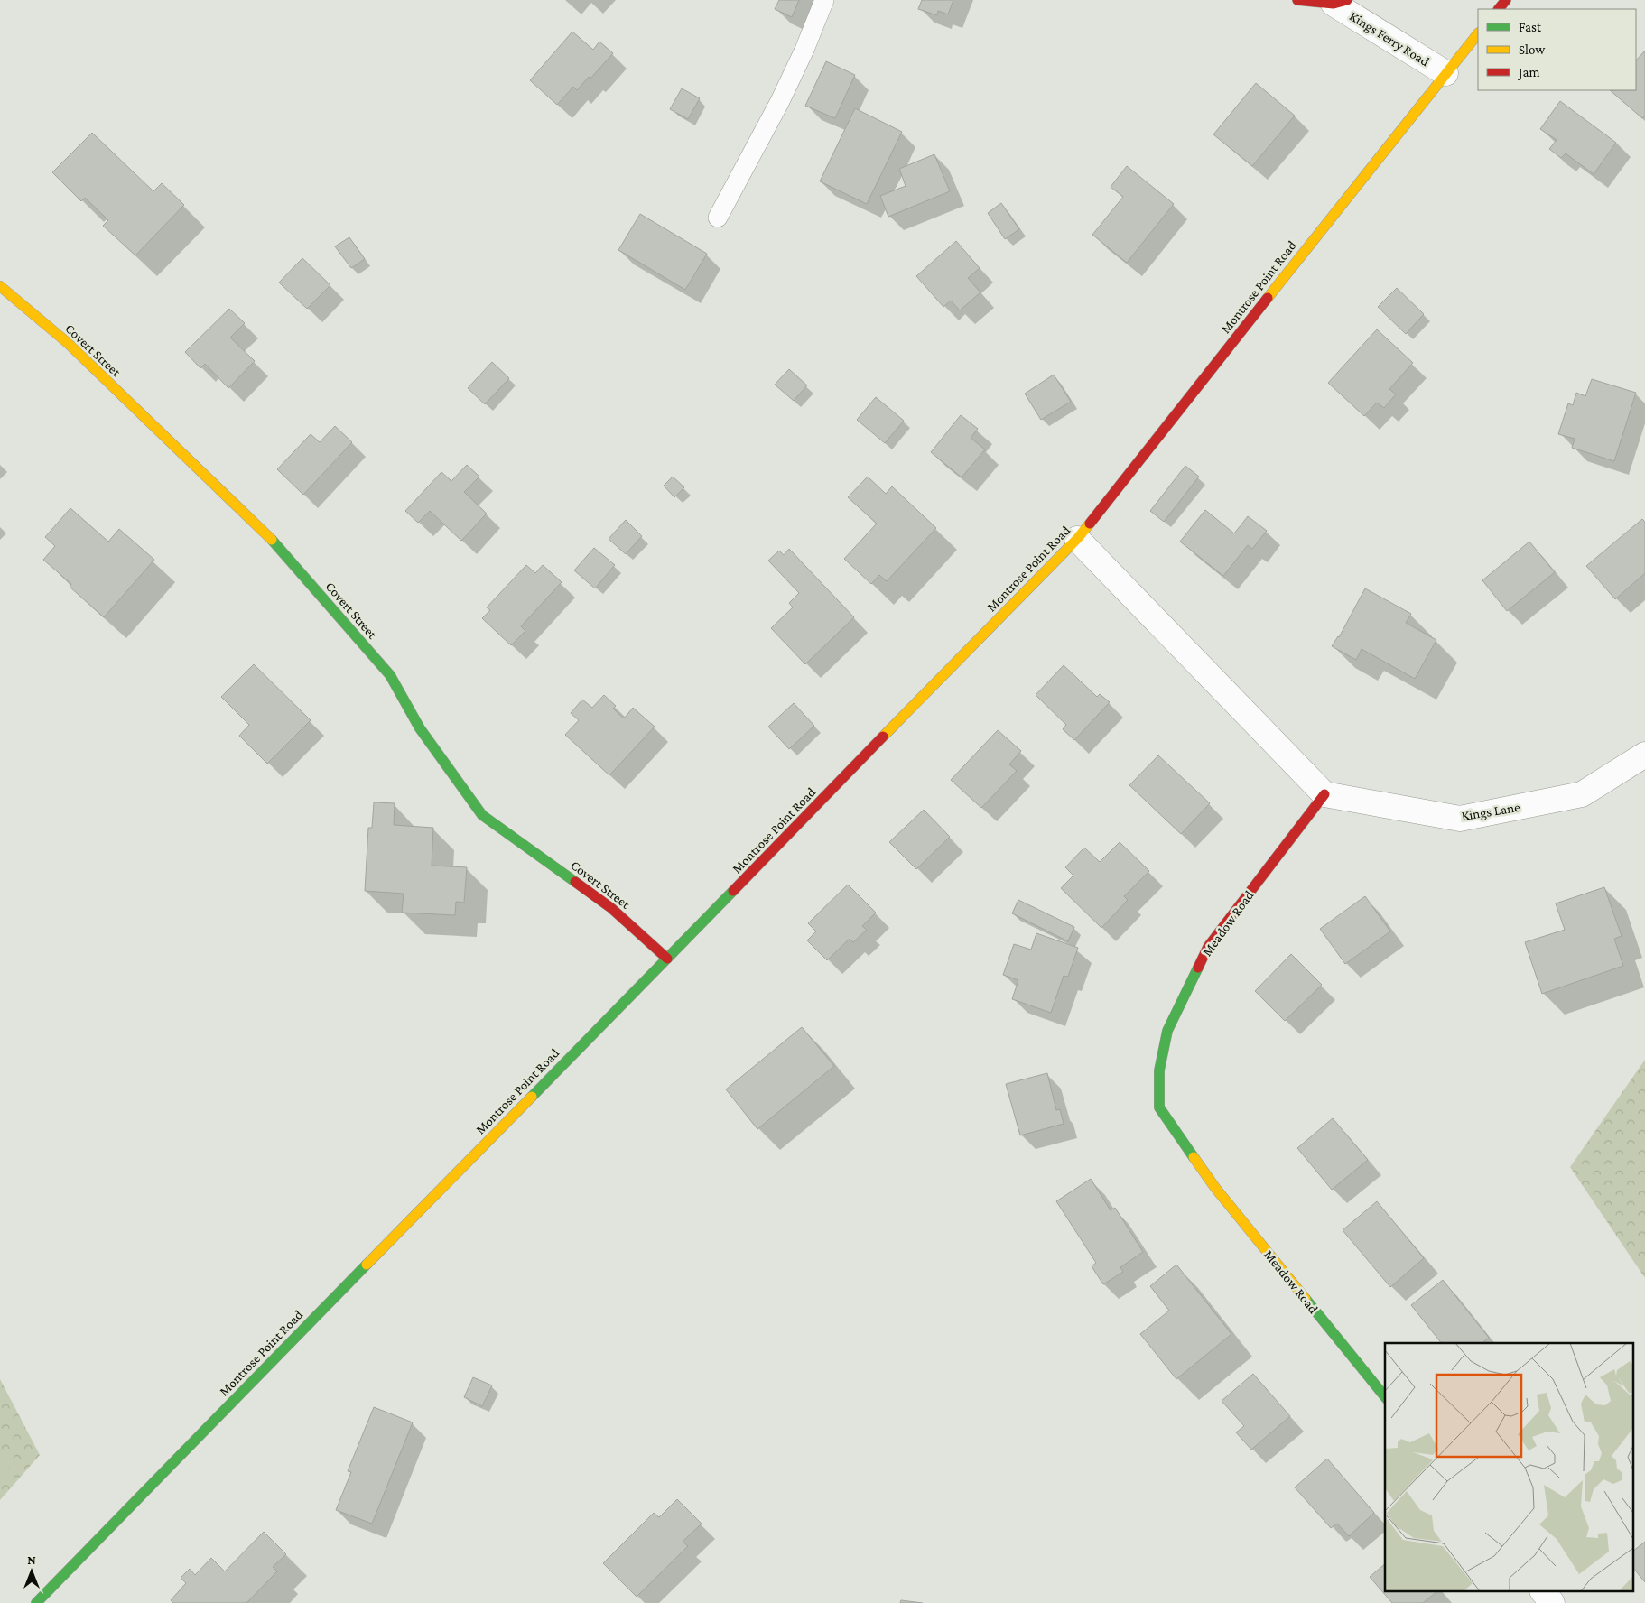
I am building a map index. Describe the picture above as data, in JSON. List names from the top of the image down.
{
  "streets": {
    "street": [
      "Kings Ferry Road",
      "Montrose Point Road",
      "Covert Street",
      "Kings Lane",
      "Meadow Road"
    ]
  },
  "crossings": [
    ["Kings Ferry Road", "Montrose Point Road"],
    ["Montrose Point Road", "Covert Street"],
    ["Kings Lane", "Meadow Road"]
  ],
  "legend": ["Fast", "Slow", "Jam"],
  "north": "top"
}
